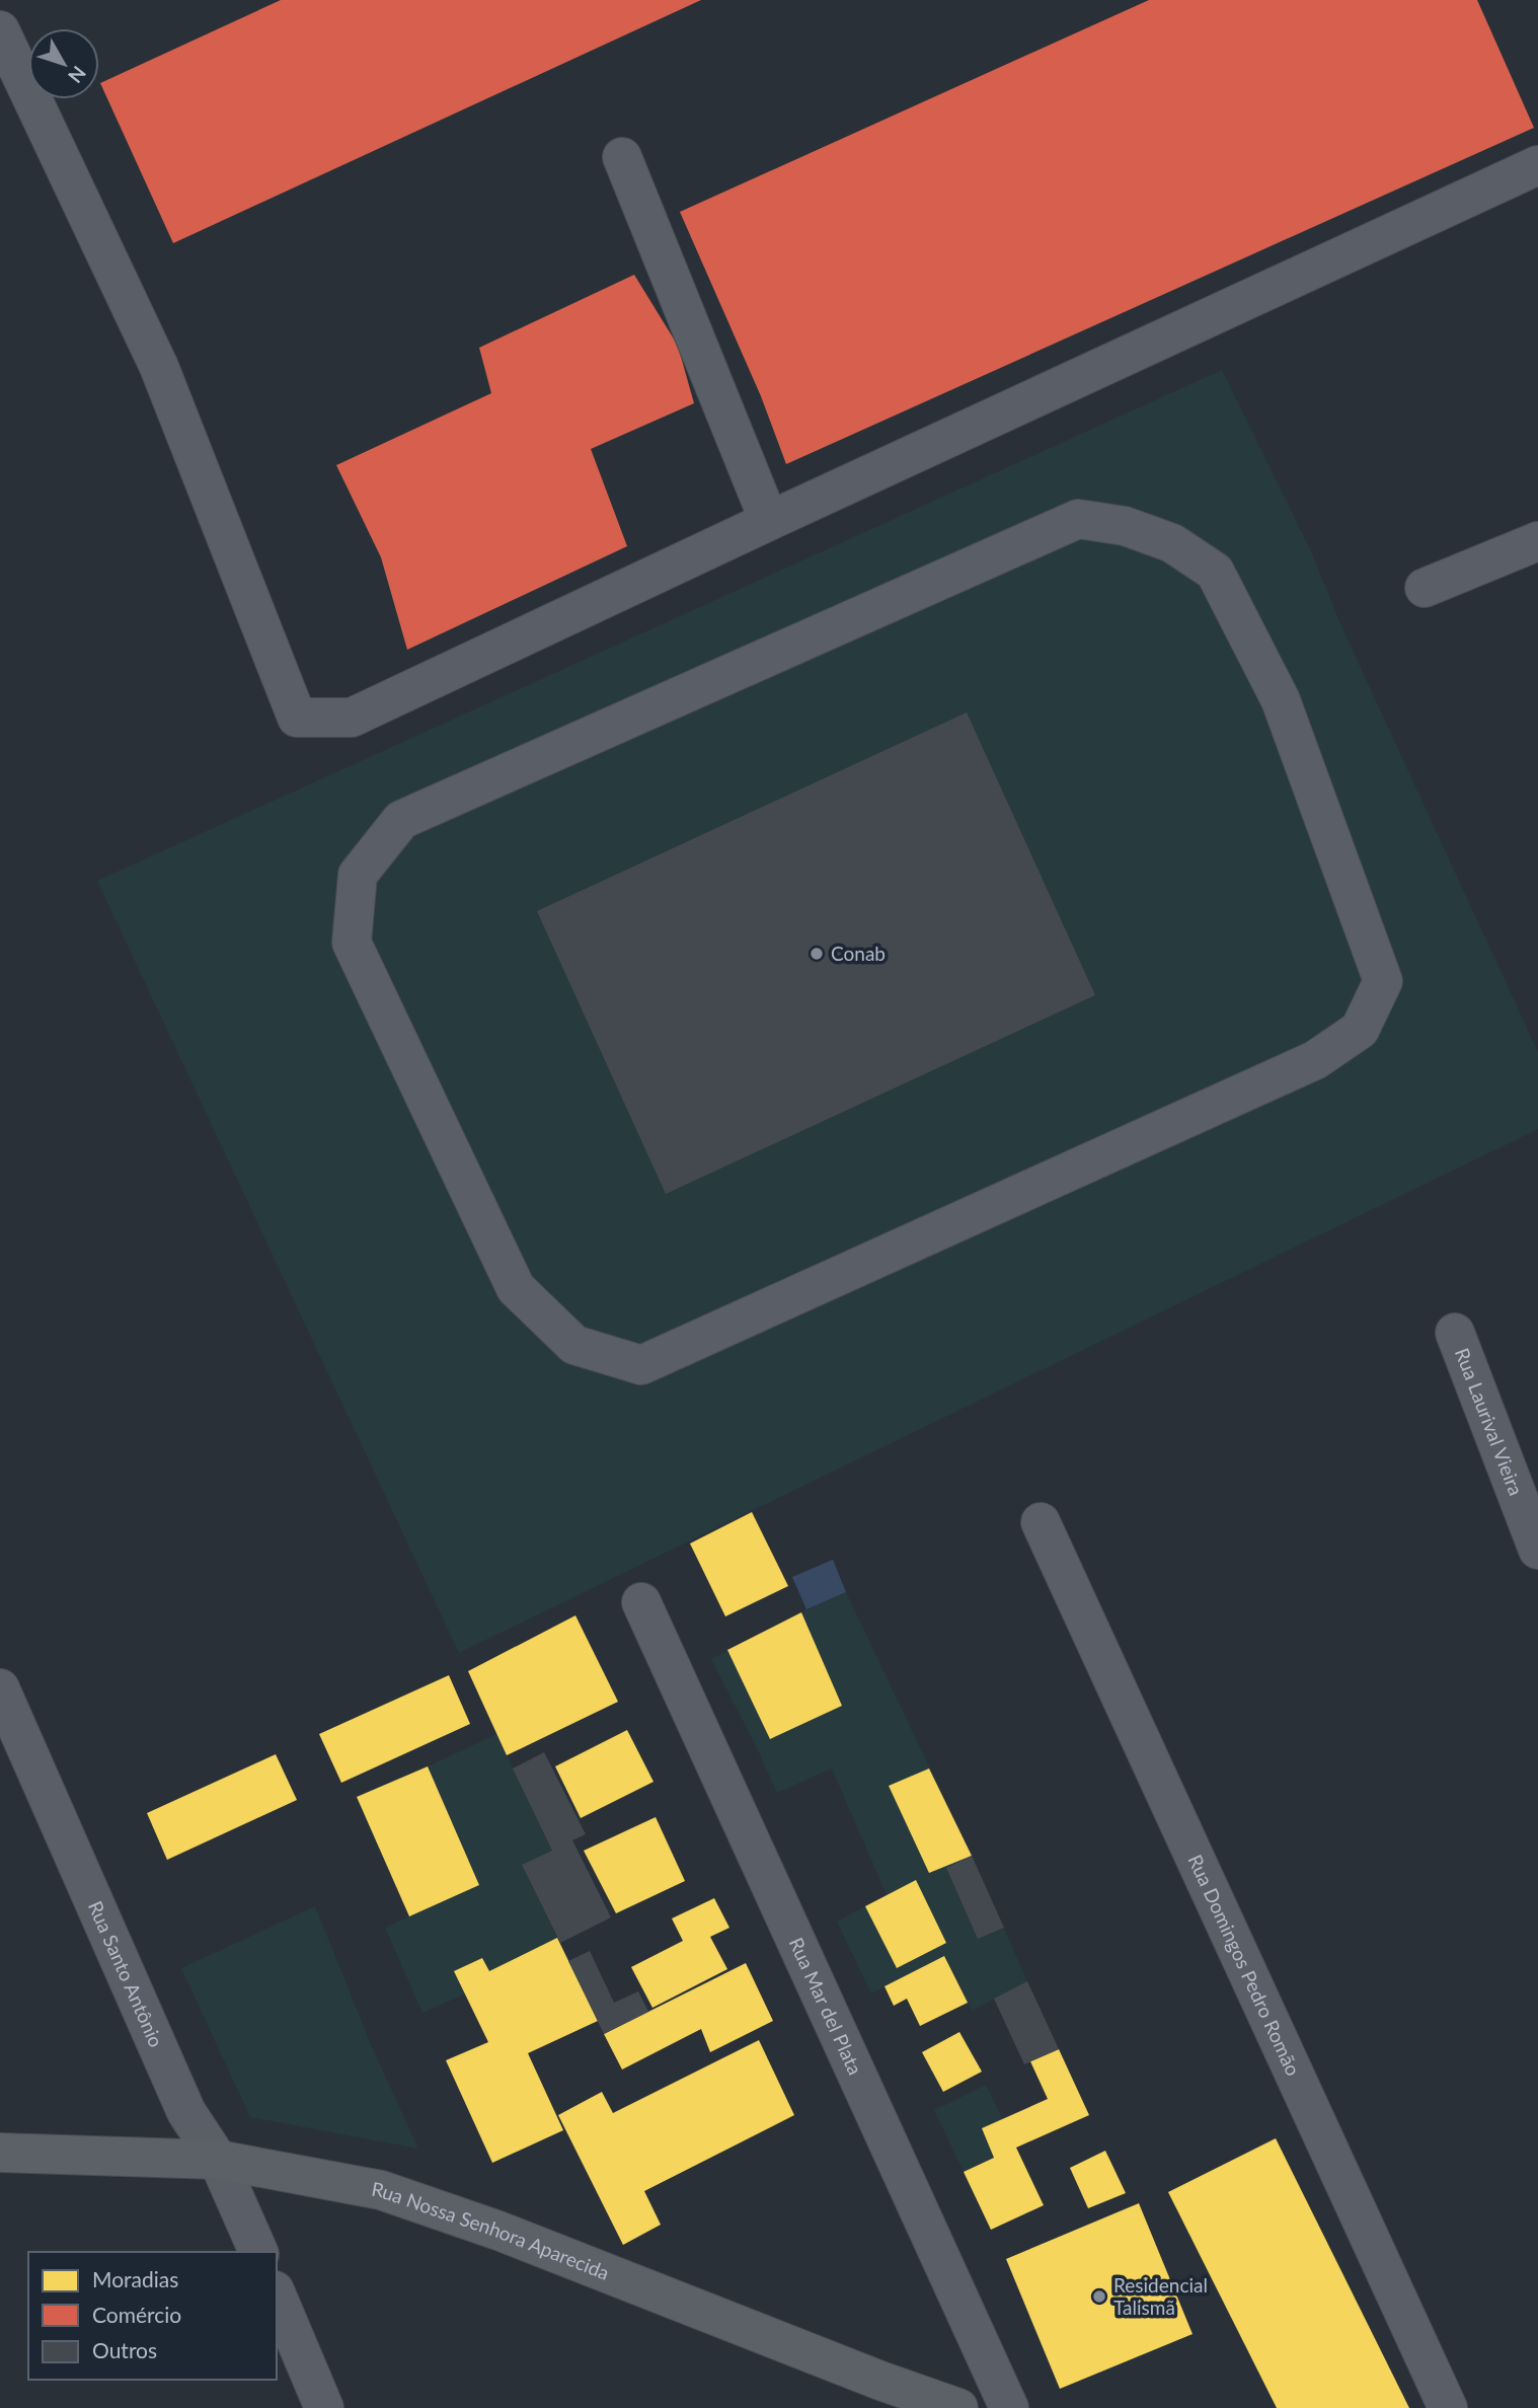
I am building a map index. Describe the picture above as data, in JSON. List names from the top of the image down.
{
  "streets": {
    "main road": ["Rua Nossa Senhora Aparecida"],
    "street": [
      "Rua Laurival Vieira",
      "Rua Domingos Pedro Romão",
      "Rua Santo Antônio",
      "Rua Mar del Plata"
    ]
  },
  "crossings": [
    ["Rua Santo Antônio", "Rua Nossa Senhora Aparecida"]
  ],
  "places": ["Conab", "Residencial Talismã"],
  "legend": ["Moradias", "Comércio", "Outros"],
  "north": "bottom right"
}
